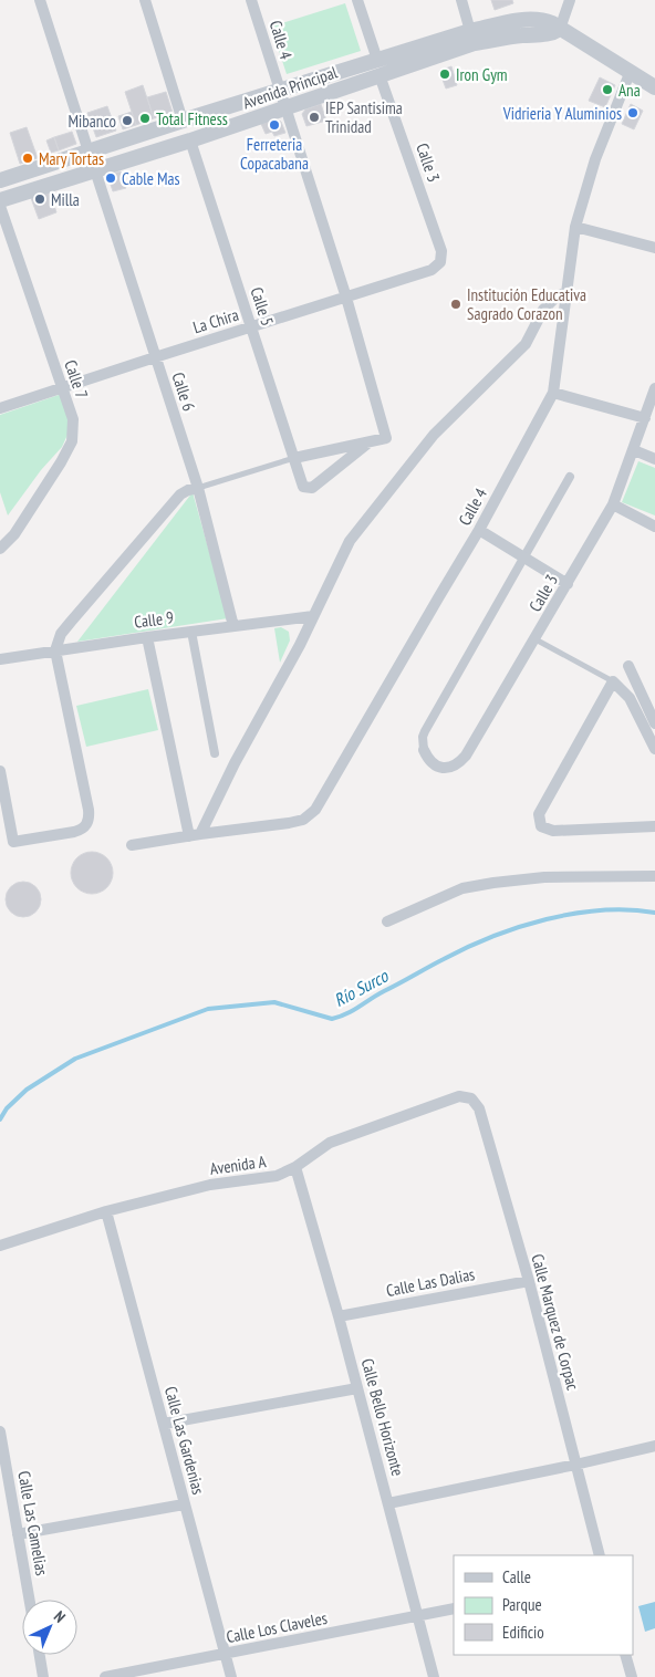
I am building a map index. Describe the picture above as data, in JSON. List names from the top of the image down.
{
  "streets": {
    "street": [
      "Calle 4",
      "Avenida Principal",
      "Calle 3",
      "Calle 5",
      "La Chira",
      "Calle 7",
      "Calle 6",
      "Calle 9",
      "Avenida A",
      "Calle Las Dalias",
      "Calle Marquez de Corpac",
      "Calle Bello Horizonte",
      "Calle Las Gardenias",
      "Calle Las Camelias",
      "Calle Los Claveles"
    ]
  },
  "crossings": [
    ["Calle 4", "Avenida Principal"],
    ["Calle 4", "Calle 5"],
    ["Calle 4", "La Chira"],
    ["Avenida Principal", "Calle 3"],
    ["Avenida Principal", "Calle 5"],
    ["Avenida Principal", "Calle 6"],
    ["Calle 3", "La Chira"],
    ["Calle 5", "La Chira"],
    ["La Chira", "Calle 7"],
    ["La Chira", "Calle 6"],
    ["Calle 6", "Calle 9"],
    ["Avenida A", "Calle Marquez de Corpac"],
    ["Avenida A", "Calle Bello Horizonte"],
    ["Avenida A", "Calle Las Gardenias"],
    ["Calle Las Dalias", "Calle Marquez de Corpac"],
    ["Calle Las Dalias", "Calle Bello Horizonte"],
    ["Calle Bello Horizonte", "Calle Los Claveles"],
    ["Calle Las Gardenias", "Calle Los Claveles"]
  ],
  "water": ["Río Surco"],
  "places": [
    "Iron Gym",
    "Ana",
    "Vidrieria Y Aluminios",
    "IEP Santisima Trinidad",
    "Total Fitness",
    "Mibanco",
    "Ferreteria Copacabana",
    "Mary Tortas",
    "Cable Mas",
    "Milla",
    "Institución Educativa Sagrado Corazon"
  ],
  "legend": ["Calle", "Parque", "Edificio"],
  "north": "top right"
}
